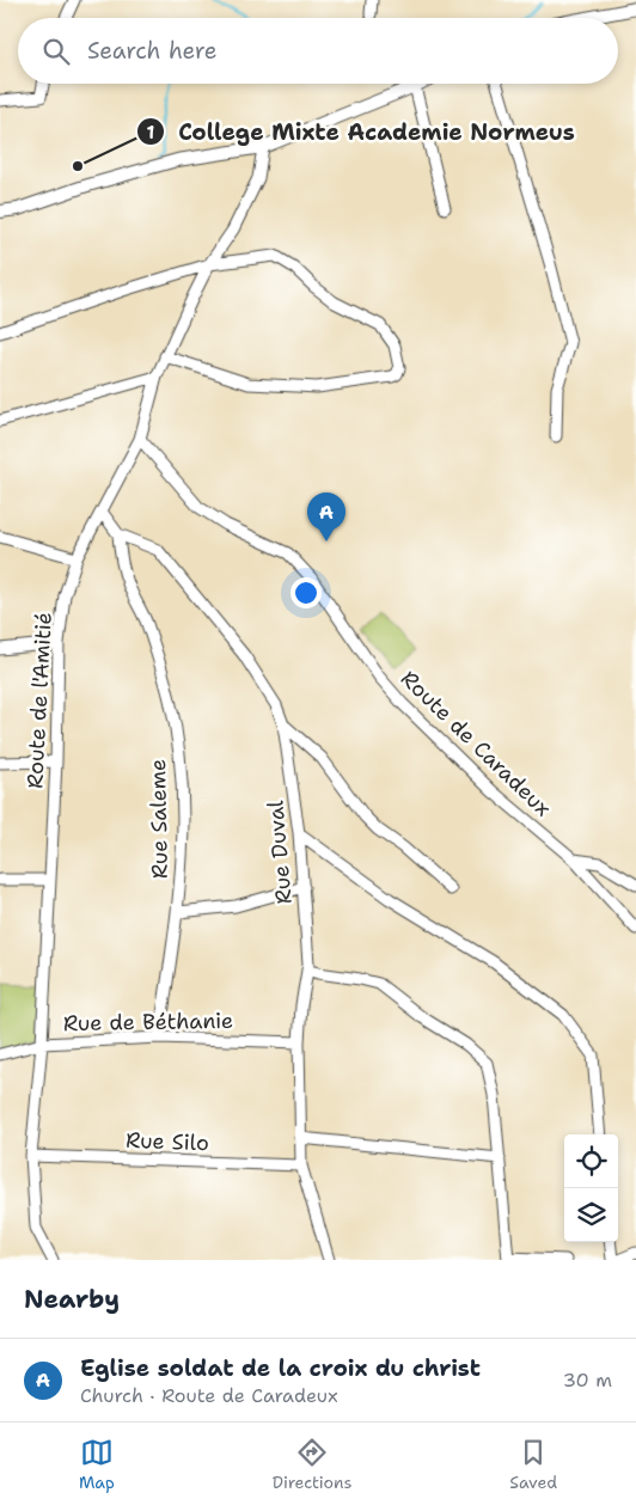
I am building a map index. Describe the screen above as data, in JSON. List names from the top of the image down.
{
  "streets": {
    "street": [
      "Route de l'Amitié",
      "Route de Caradeux",
      "Rue Saleme",
      "Rue Duval",
      "Rue de Béthanie",
      "Rue Silo"
    ]
  },
  "crossings": [
    ["Route de l'Amitié", "Route de Caradeux"],
    ["Route de l'Amitié", "Rue de Béthanie"],
    ["Route de l'Amitié", "Rue Silo"],
    ["Rue Saleme", "Rue Duval"],
    ["Rue Saleme", "Rue de Béthanie"],
    ["Rue Duval", "Rue de Béthanie"],
    ["Rue Duval", "Rue Silo"]
  ],
  "places": ["College Mixte Academie Normeus"],
  "page": {
    "search": "Search here",
    "pins": "A",
    "heading": "Nearby",
    "list": [
      {
        "mark": "A",
        "name": "Eglise soldat de la croix du christ",
        "note": "Church · Route de Caradeux",
        "value": "30 m"
      }
    ],
    "nav": ["Map", "Directions", "Saved"]
  }
}
